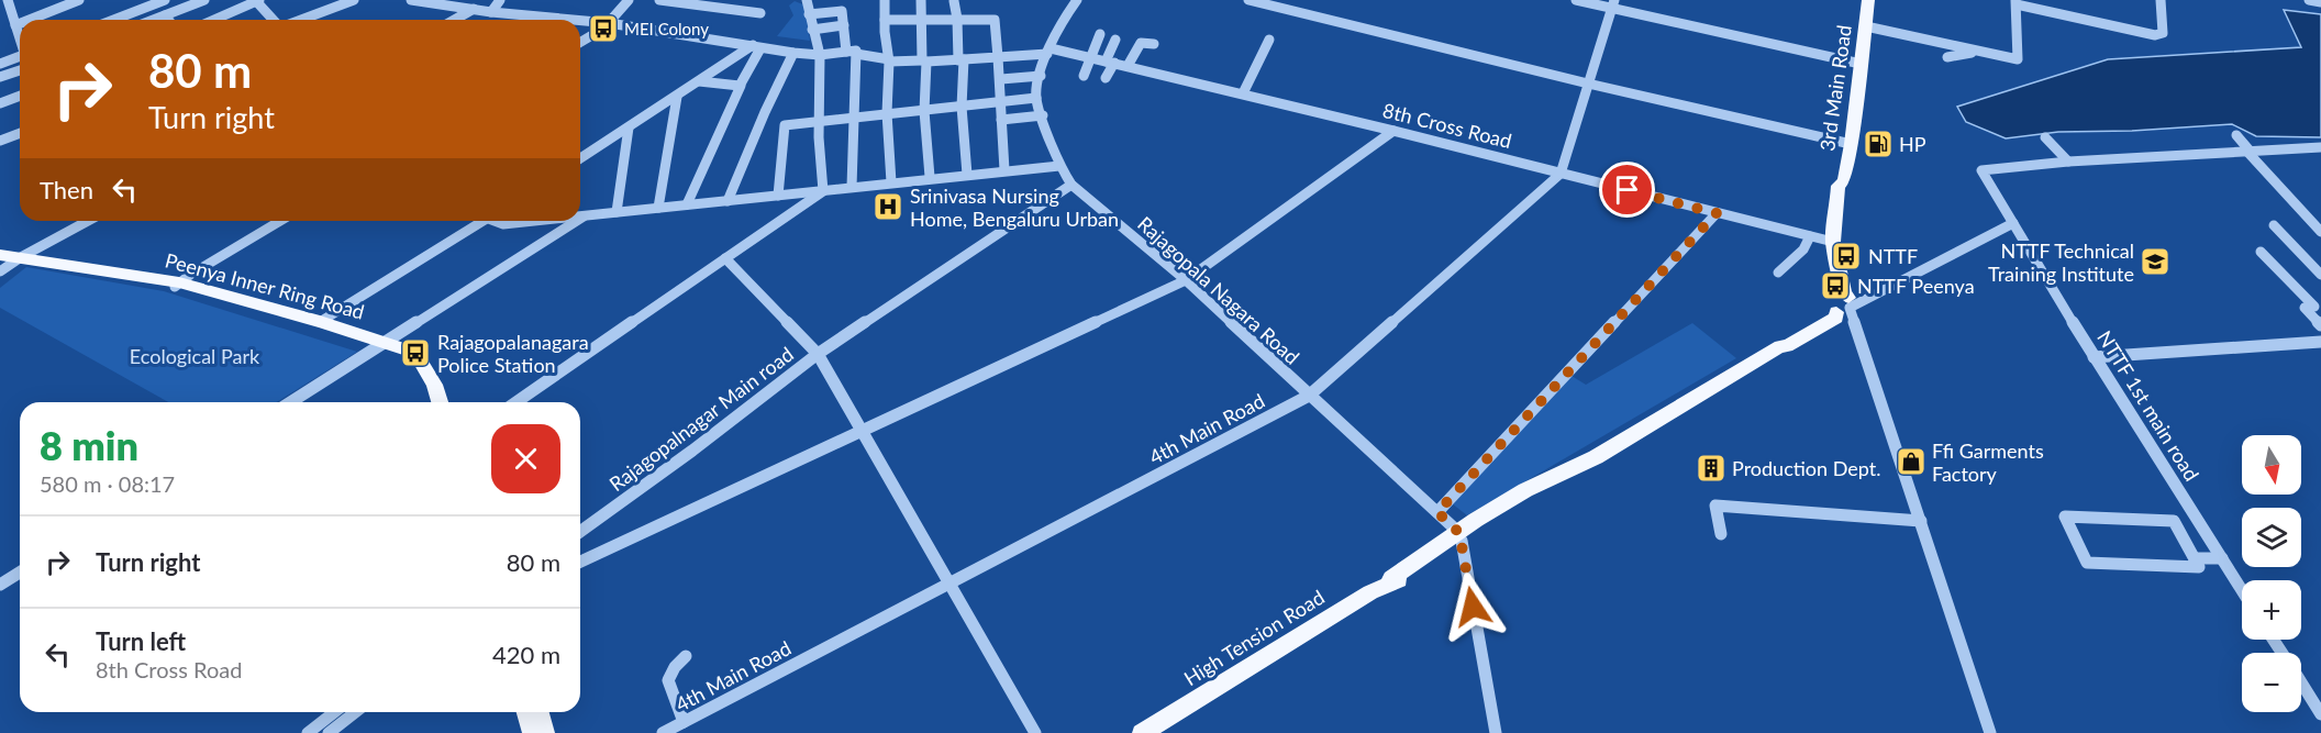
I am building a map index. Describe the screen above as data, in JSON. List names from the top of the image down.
{
  "streets": {
    "main road": ["3rd Main Road", "Peenya Inner Ring Road", "High Tension Road"],
    "street": [
      "8th Cross Road",
      "Rajagopala Nagara Road",
      "NTTF 1st main road",
      "Rajagopalnagar Main road",
      "4th Main Road"
    ]
  },
  "crossings": [
    ["3rd Main Road", "8th Cross Road"],
    ["3rd Main Road", "High Tension Road"],
    ["8th Cross Road", "4th Main Road"],
    ["Rajagopala Nagara Road", "Rajagopalnagar Main road"],
    ["Rajagopala Nagara Road", "4th Main Road"],
    ["Rajagopala Nagara Road", "High Tension Road"]
  ],
  "parks": ["Ecological Park"],
  "places": {
    "bus stop": [
      "MEI Colony",
      "NTTF",
      "NTTF Peenya",
      "Rajagopalanagara Police Station"
    ],
    "fuel station": ["HP"],
    "hospital": ["Srinivasa Nursing Home, Bengaluru Urban"],
    "school or university": ["NTTF Technical Training Institute"],
    "shop": ["Ffi Garments Factory"],
    "building": ["Production Dept."]
  },
  "north": "bottom",
  "page": {
    "turn": ["80 m", "Turn right"],
    "then": "Then",
    "heading": ["8 min", "580 m · 08:17"],
    "map_buttons": ["+", "−"],
    "list": [
      {
        "name": "Turn right",
        "value": "80 m"
      },
      {
        "name": "Turn left",
        "note": "8th Cross Road",
        "value": "420 m"
      }
    ]
  }
}
